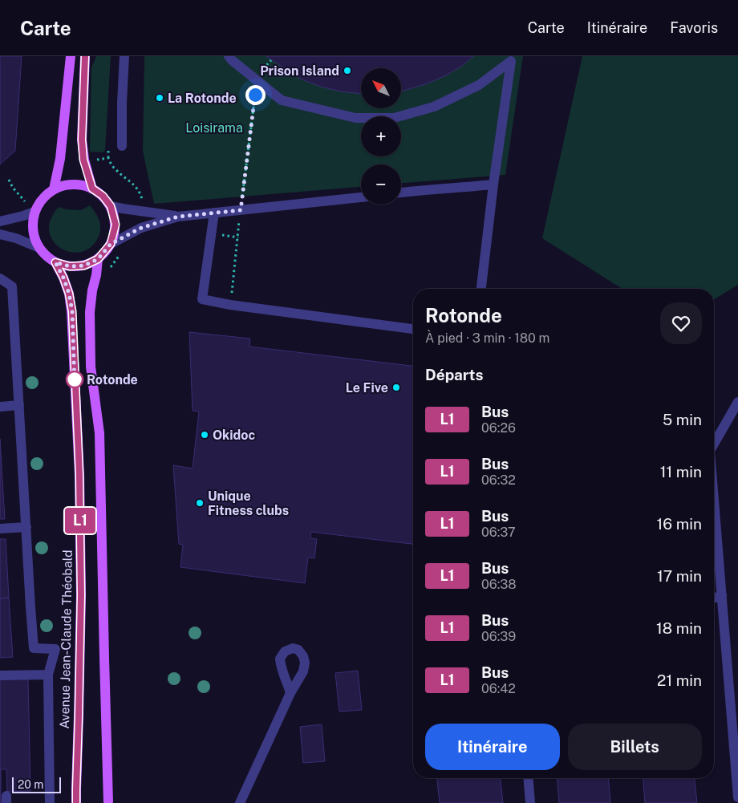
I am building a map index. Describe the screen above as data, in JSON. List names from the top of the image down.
{
  "streets": {
    "main road": ["Avenue Jean-Claude Théobald"]
  },
  "parks": ["Loisirama"],
  "places": [
    "Prison Island",
    "La Rotonde",
    "Rotonde",
    "Le Five",
    "Okidoc",
    "Unique Fitness clubs"
  ],
  "lines": ["bus line L1"],
  "scale_bar": "20 m",
  "north": "top left",
  "page": {
    "header": "Carte",
    "nav": ["Carte", "Itinéraire", "Favoris"],
    "on_map": "L1",
    "map_buttons": ["+", "−"],
    "heading": [
      ["Rotonde", "À pied · 3 min · 180 m"],
      "Départs"
    ],
    "list": [
      {
        "mark": "L1",
        "name": "Bus",
        "note": "06:26",
        "value": "5 min"
      },
      {
        "mark": "L1",
        "name": "Bus",
        "note": "06:32",
        "value": "11 min"
      },
      {
        "mark": "L1",
        "name": "Bus",
        "note": "06:37",
        "value": "16 min"
      },
      {
        "mark": "L1",
        "name": "Bus",
        "note": "06:38",
        "value": "17 min"
      },
      {
        "mark": "L1",
        "name": "Bus",
        "note": "06:39",
        "value": "18 min"
      },
      {
        "mark": "L1",
        "name": "Bus",
        "note": "06:42",
        "value": "21 min"
      }
    ],
    "buttons": ["Itinéraire", "Billets"],
    "scale": "20 m"
  }
}
